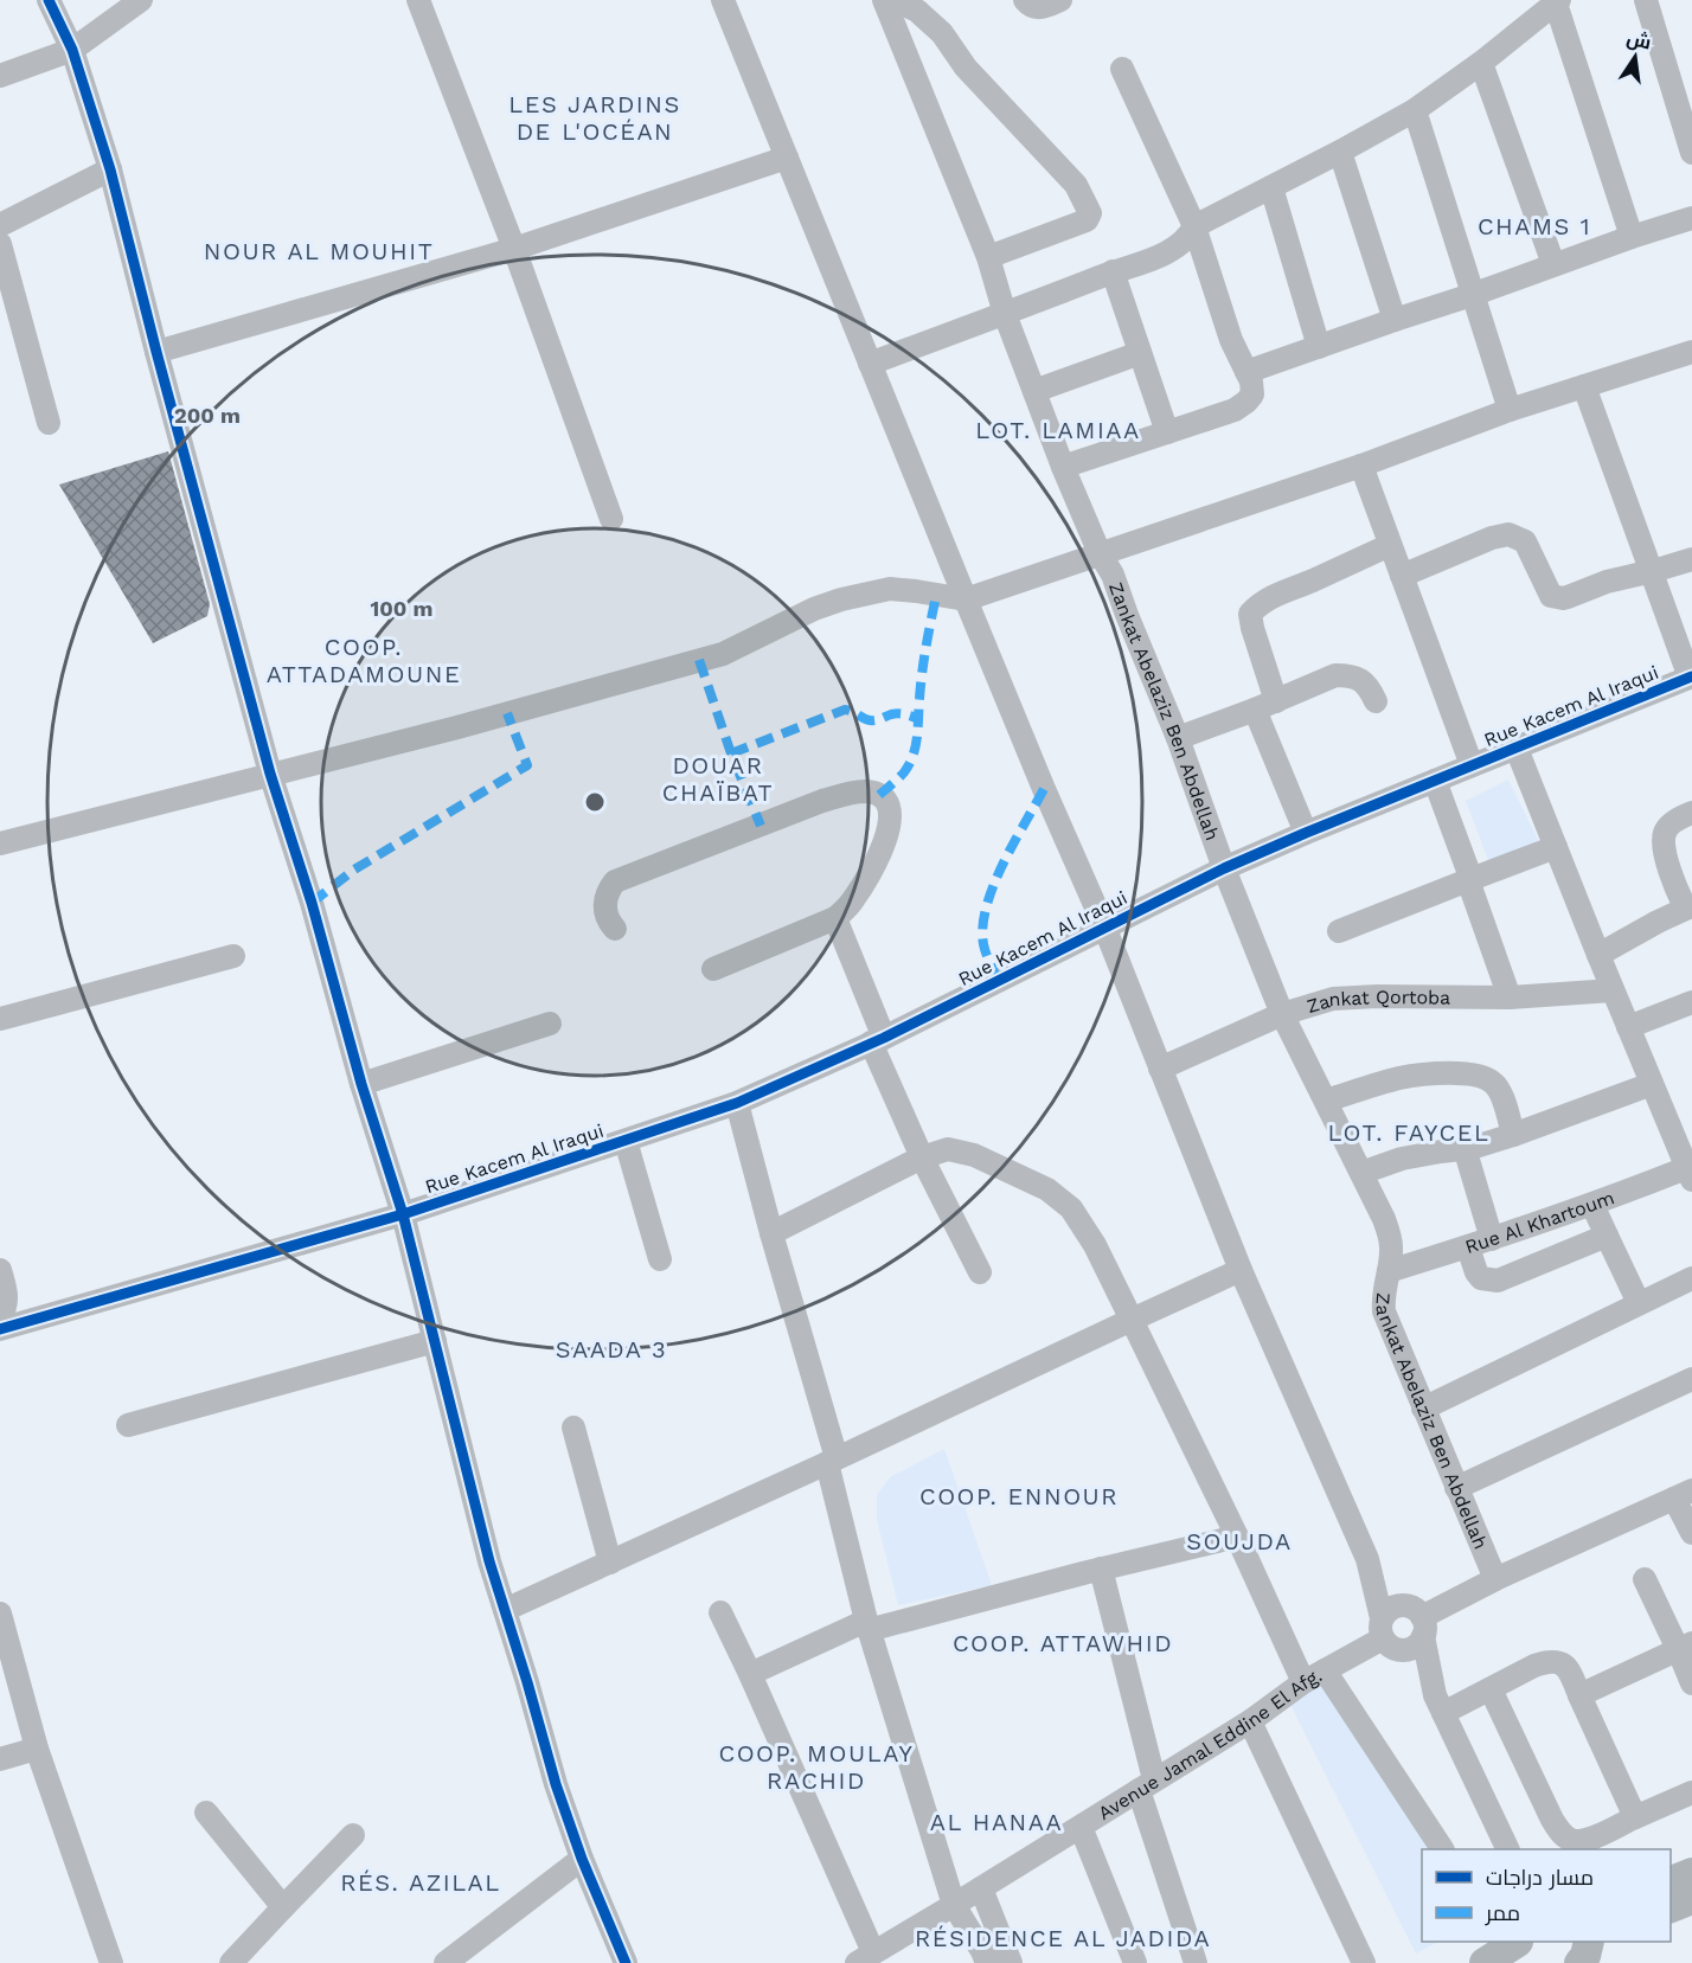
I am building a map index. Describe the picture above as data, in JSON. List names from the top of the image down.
{
  "streets": {
    "street": [
      "Rue Kacem Al Iraqui",
      "Zankat Abelaziz Ben Abdellah",
      "Zankat Qortoba",
      "Rue Al Khartoum",
      "Avenue Jamal Eddine El Afg."
    ]
  },
  "crossings": [
    ["Rue Kacem Al Iraqui", "Zankat Abelaziz Ben Abdellah"],
    ["Zankat Abelaziz Ben Abdellah", "Zankat Qortoba"],
    ["Zankat Abelaziz Ben Abdellah", "Rue Al Khartoum"]
  ],
  "districts": [
    "LES JARDINS DE L'OCÉAN",
    "CHAMS 1",
    "NOUR AL MOUHIT",
    "LOT. LAMIAA",
    "COOP. ATTADAMOUNE",
    "DOUAR CHAÏBAT",
    "LOT. FAYCEL",
    "SAADA 3",
    "COOP. ENNOUR",
    "SOUJDA",
    "COOP. ATTAWHID",
    "COOP. MOULAY RACHID",
    "AL HANAA",
    "RÉS. AZILAL",
    "RÉSIDENCE AL JADIDA"
  ],
  "legend": ["مسار دراجات", "ممر"],
  "north": "top",
  "rings": ["200 m", "100 m"]
}
